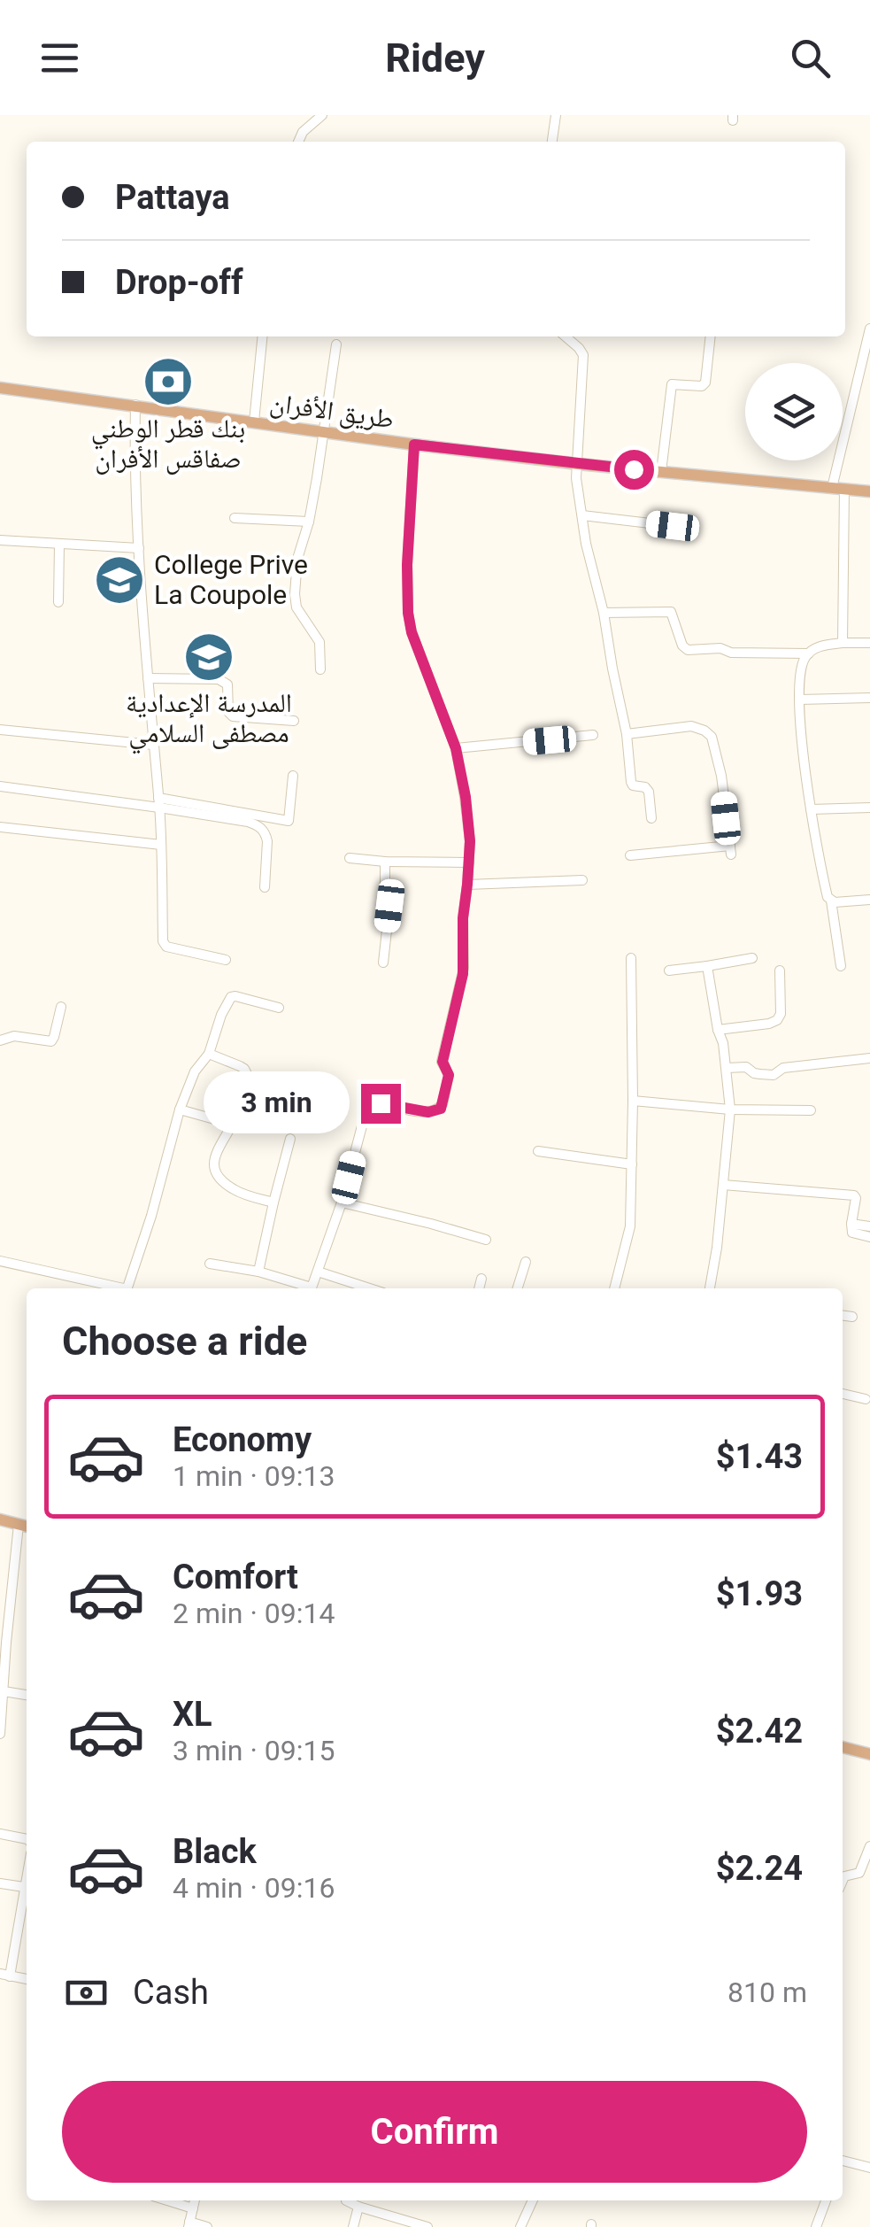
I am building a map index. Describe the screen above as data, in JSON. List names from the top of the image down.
{
  "streets": {
    "main road": ["طريق الأفران"]
  },
  "places": {
    "bank": ["بنك قطر الوطني صفاقس الأفران"],
    "school or university": ["College Prive La Coupole", "المدرسة الإعدادية مصطفى السلامي"]
  },
  "page": {
    "header": "Ridey",
    "banner": ["Pattaya", "Drop-off"],
    "bubble": "3 min",
    "heading": "Choose a ride",
    "list": [
      {
        "name": "Economy",
        "note": "1 min · 09:13",
        "value": "$1.43"
      },
      {
        "name": "Comfort",
        "note": "2 min · 09:14",
        "value": "$1.93"
      },
      {
        "name": "XL",
        "note": "3 min · 09:15",
        "value": "$2.42"
      },
      {
        "name": "Black",
        "note": "4 min · 09:16",
        "value": "$2.24"
      }
    ],
    "pay": ["Cash", "810 m"],
    "buttons": "Confirm"
  }
}
